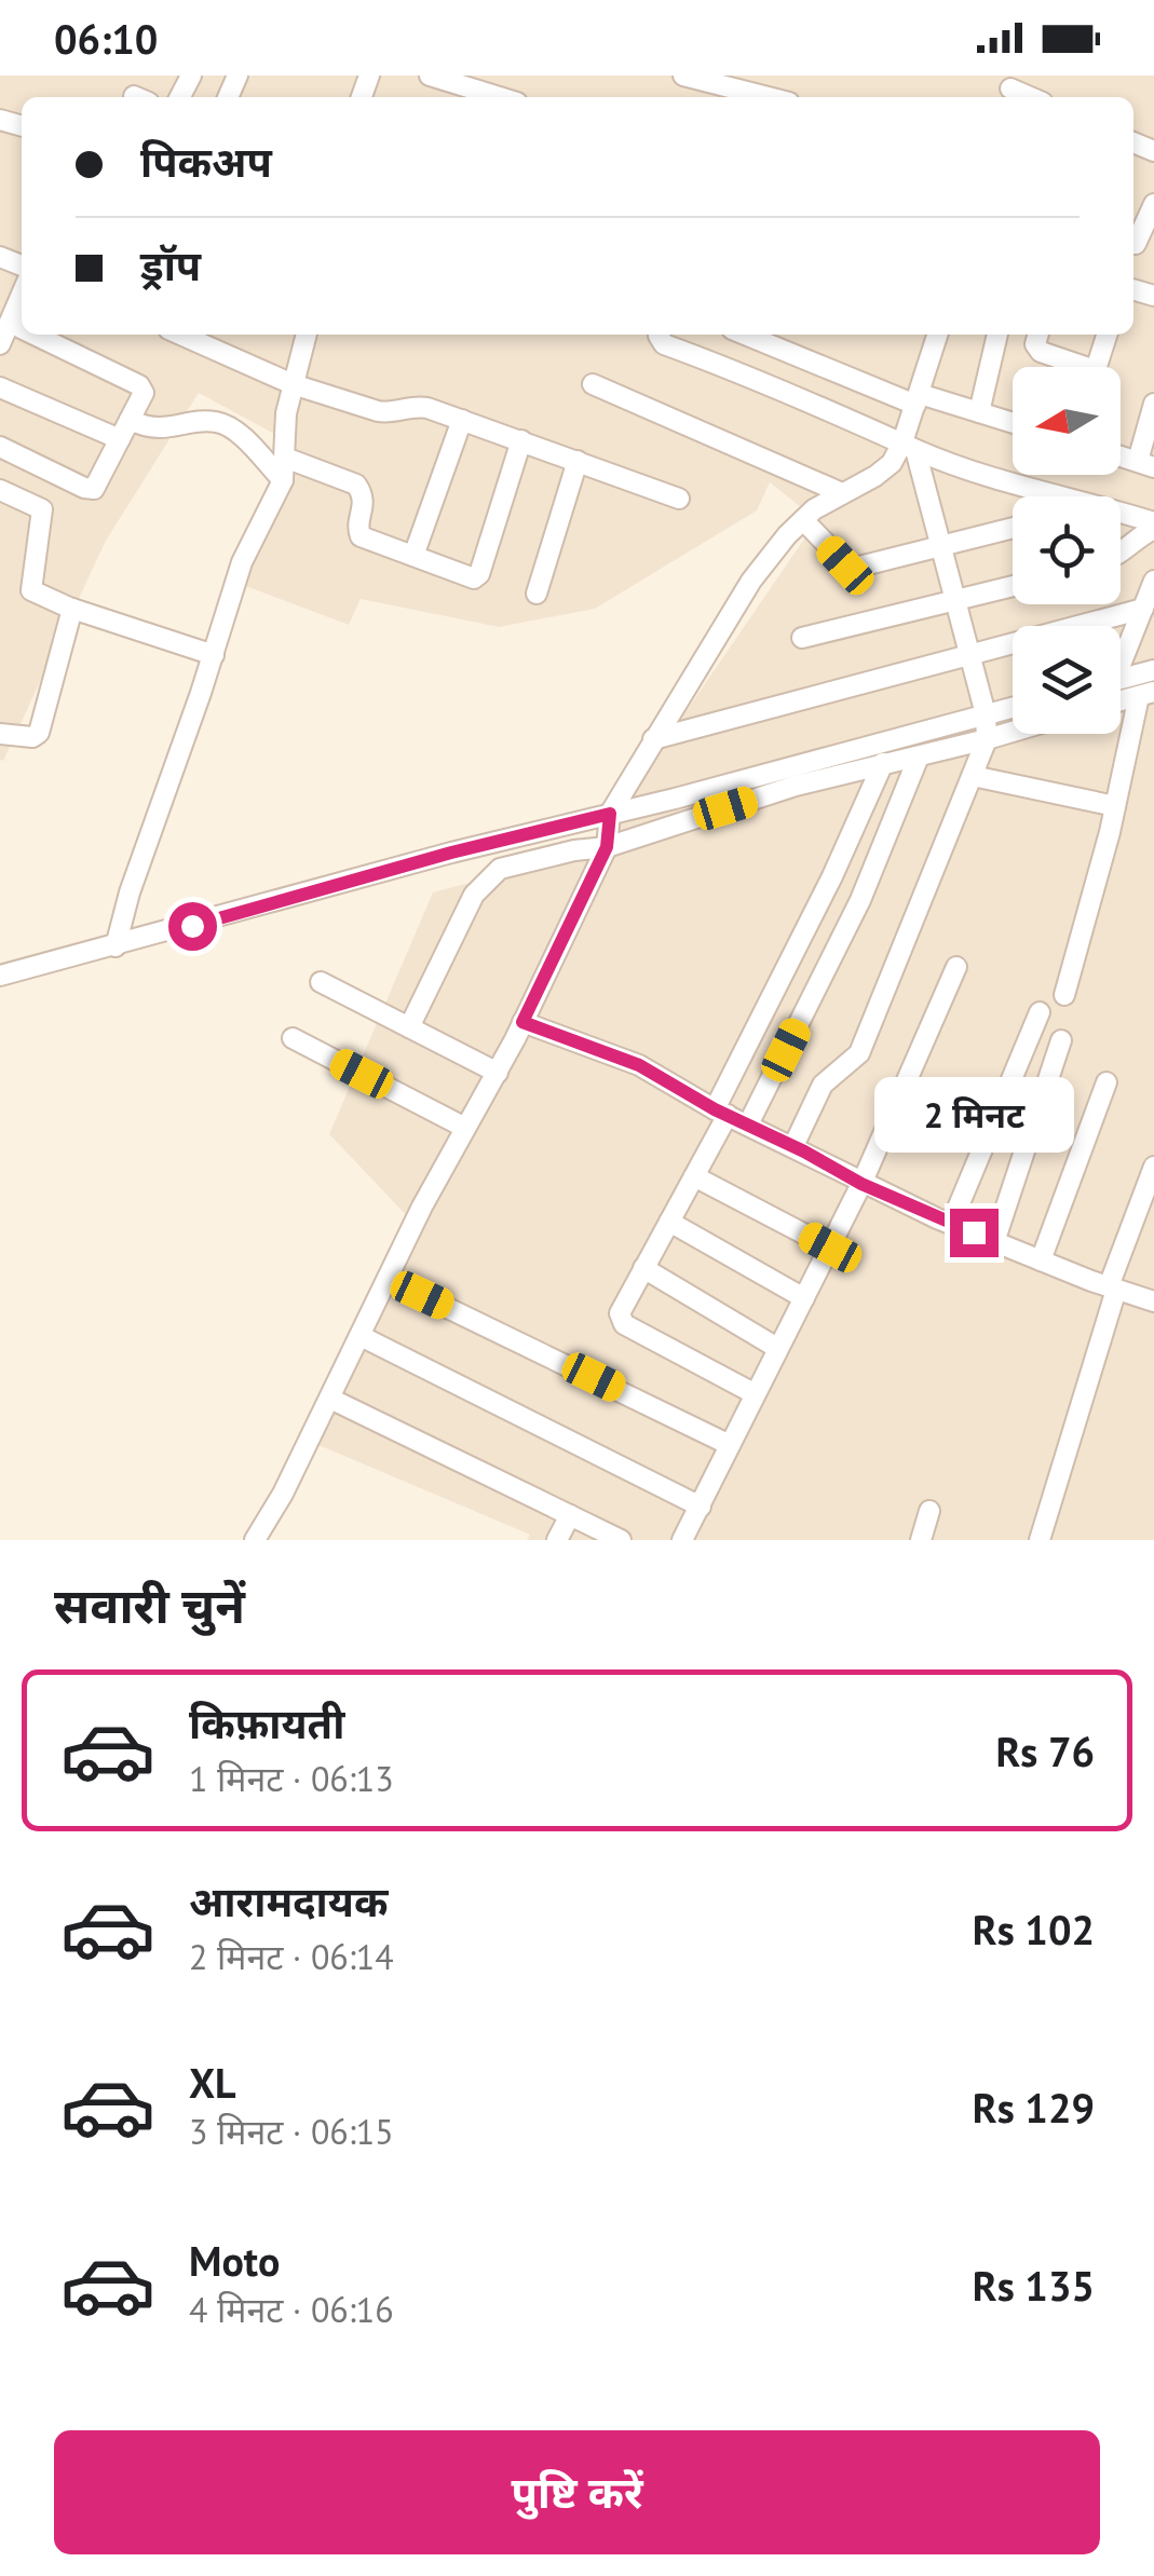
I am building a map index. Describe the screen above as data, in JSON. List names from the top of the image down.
{
  "north": "left",
  "page": {
    "status": "06:10",
    "banner": ["पिकअप", "ड्रॉप"],
    "bubble": "2 मिनट",
    "heading": "सवारी चुनें",
    "list": [
      {
        "name": "किफ़ायती",
        "note": "1 मिनट · 06:13",
        "value": "Rs 76"
      },
      {
        "name": "आरामदायक",
        "note": "2 मिनट · 06:14",
        "value": "Rs 102"
      },
      {
        "name": "XL",
        "note": "3 मिनट · 06:15",
        "value": "Rs 129"
      },
      {
        "name": "Moto",
        "note": "4 मिनट · 06:16",
        "value": "Rs 135"
      }
    ],
    "buttons": "पुष्टि करें"
  }
}
